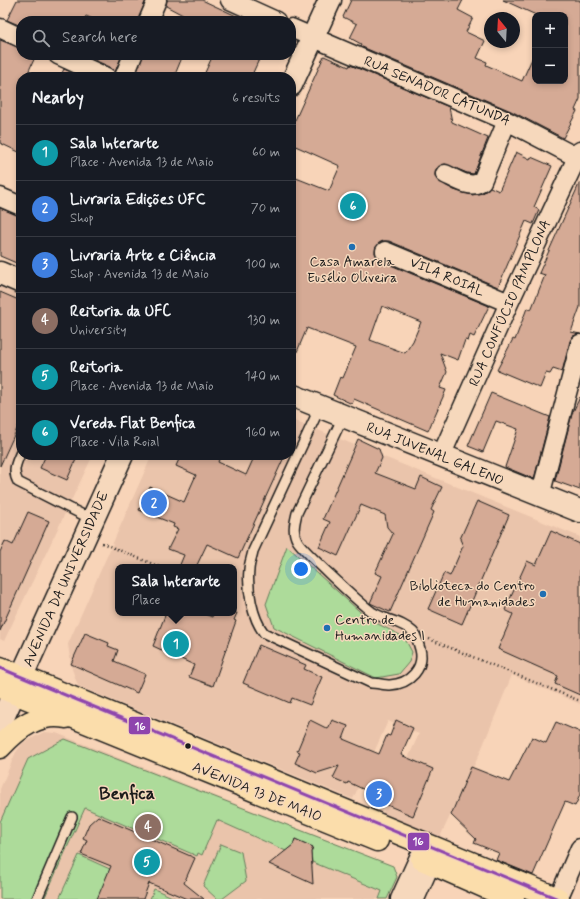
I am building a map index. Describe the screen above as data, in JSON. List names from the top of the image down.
{
  "streets": {
    "main road": ["RUA JUVENAL GALENO", "AVENIDA DA UNIVERSIDADE", "AVENIDA 13 DE MAIO"],
    "street": ["RUA SENADOR CATUNDA", "VILA ROIAL", "RUA CONFÚCIO PAMPLONA"]
  },
  "crossings": [
    ["RUA SENADOR CATUNDA", "RUA CONFÚCIO PAMPLONA"],
    ["VILA ROIAL", "RUA CONFÚCIO PAMPLONA"],
    ["RUA CONFÚCIO PAMPLONA", "RUA JUVENAL GALENO"],
    ["AVENIDA DA UNIVERSIDADE", "AVENIDA 13 DE MAIO"]
  ],
  "districts": ["Benfica"],
  "places": ["Casa Amarela Eusélio Oliveira", "Biblioteca do Centro de Humanidades", "Centro de Humanidades I"],
  "lines": ["transit line 16"],
  "north": "top",
  "page": {
    "map_buttons": ["+", "−"],
    "search": "Search here",
    "heading": ["Nearby", "6 results"],
    "list": [
      {
        "mark": "1",
        "name": "Sala Interarte",
        "note": "Place · Avenida 13 de Maio",
        "value": "60 m"
      },
      {
        "mark": "2",
        "name": "Livraria Edições UFC",
        "note": "Shop",
        "value": "70 m"
      },
      {
        "mark": "3",
        "name": "Livraria Arte e Ciência",
        "note": "Shop · Avenida 13 de Maio",
        "value": "100 m"
      },
      {
        "mark": "4",
        "name": "Reitoria da UFC",
        "note": "University",
        "value": "130 m"
      },
      {
        "mark": "5",
        "name": "Reitoria",
        "note": "Place · Avenida 13 de Maio",
        "value": "140 m"
      },
      {
        "mark": "6",
        "name": "Vereda Flat Benfica",
        "note": "Place · Vila Roial",
        "value": "160 m"
      }
    ],
    "pins": [
      "6",
      "2",
      "1",
      "3",
      "4",
      "5"
    ],
    "popup": ["Sala Interarte", "Place"]
  }
}
